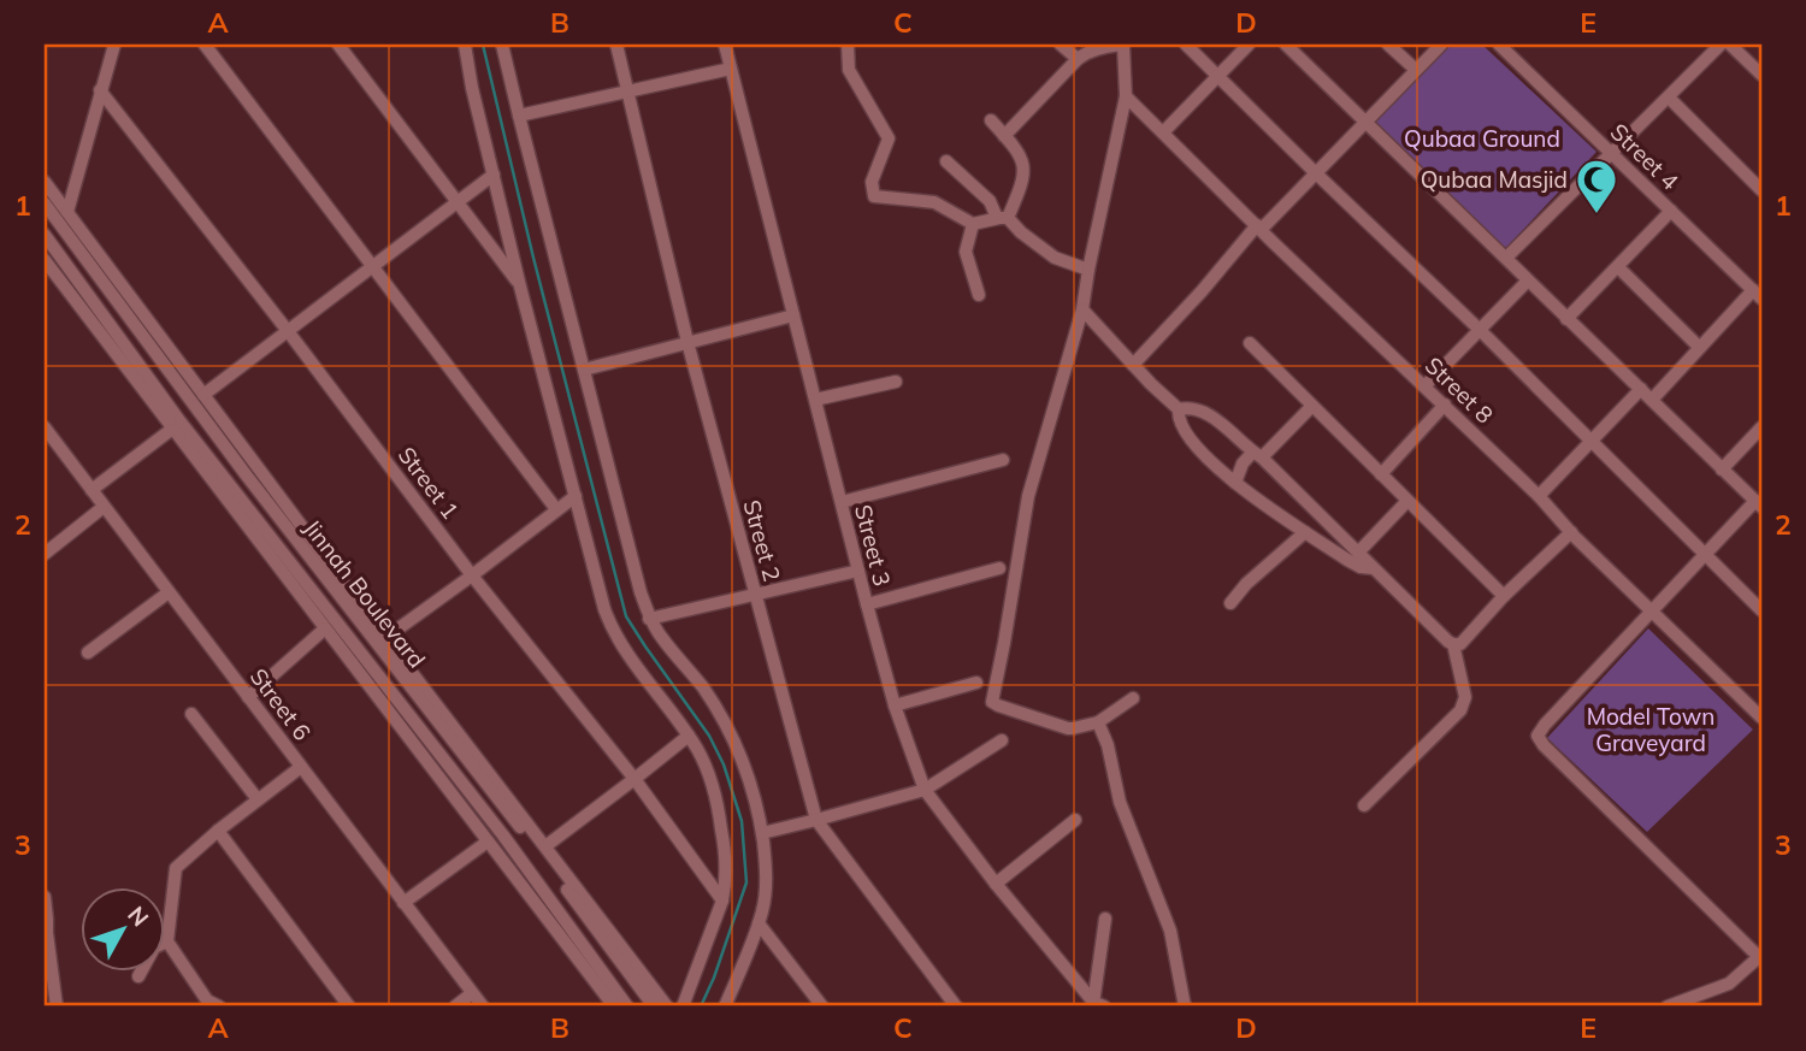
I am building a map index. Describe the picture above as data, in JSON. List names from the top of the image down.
{
  "streets": {
    "street": [
      "Street 4",
      "Street 8",
      "Street 1",
      "Street 2",
      "Street 3",
      "Jinnah Boulevard",
      "Street 6"
    ]
  },
  "parks": ["Qubaa Ground", "Model Town Graveyard"],
  "places": {
    "mosque": ["Qubaa Masjid"]
  },
  "north": "top right",
  "grid": {
    "columns": [
      "A",
      "B",
      "C",
      "D",
      "E"
    ],
    "rows": ["1", "2", "3"]
  }
}
